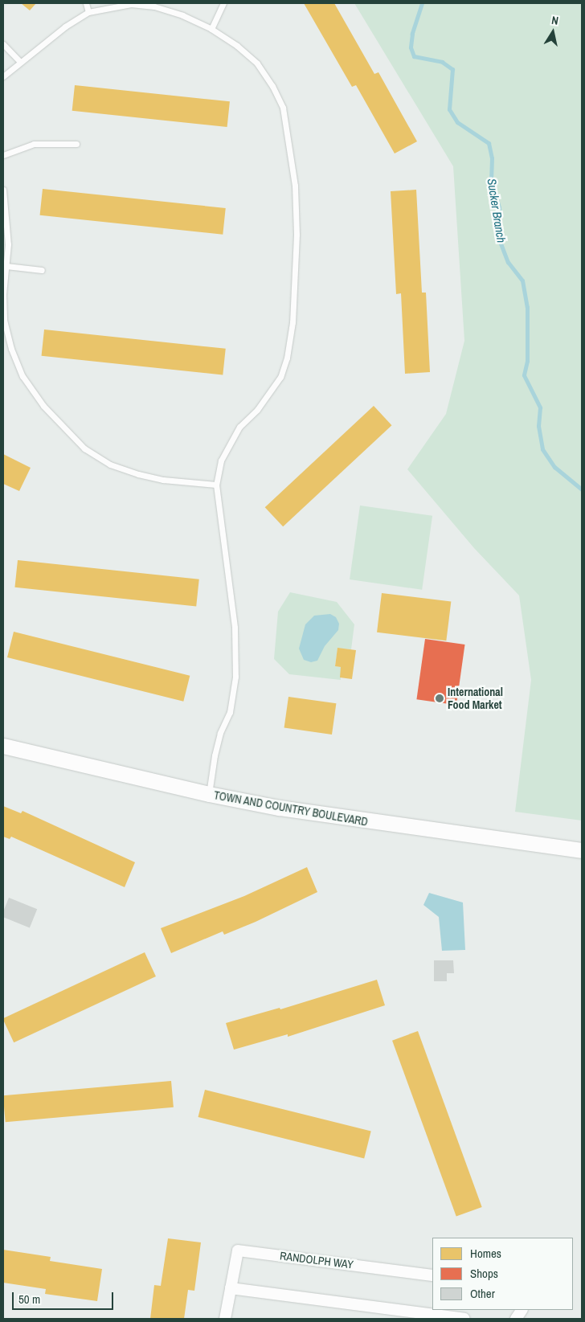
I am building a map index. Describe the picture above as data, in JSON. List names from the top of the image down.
{
  "streets": {
    "street": ["TOWN AND COUNTRY BOULEVARD", "RANDOLPH WAY"]
  },
  "water": ["Sucker Branch"],
  "places": ["International Food Market"],
  "legend": ["Homes", "Shops", "Other"],
  "scale_bar": "50 m",
  "north": "top"
}
